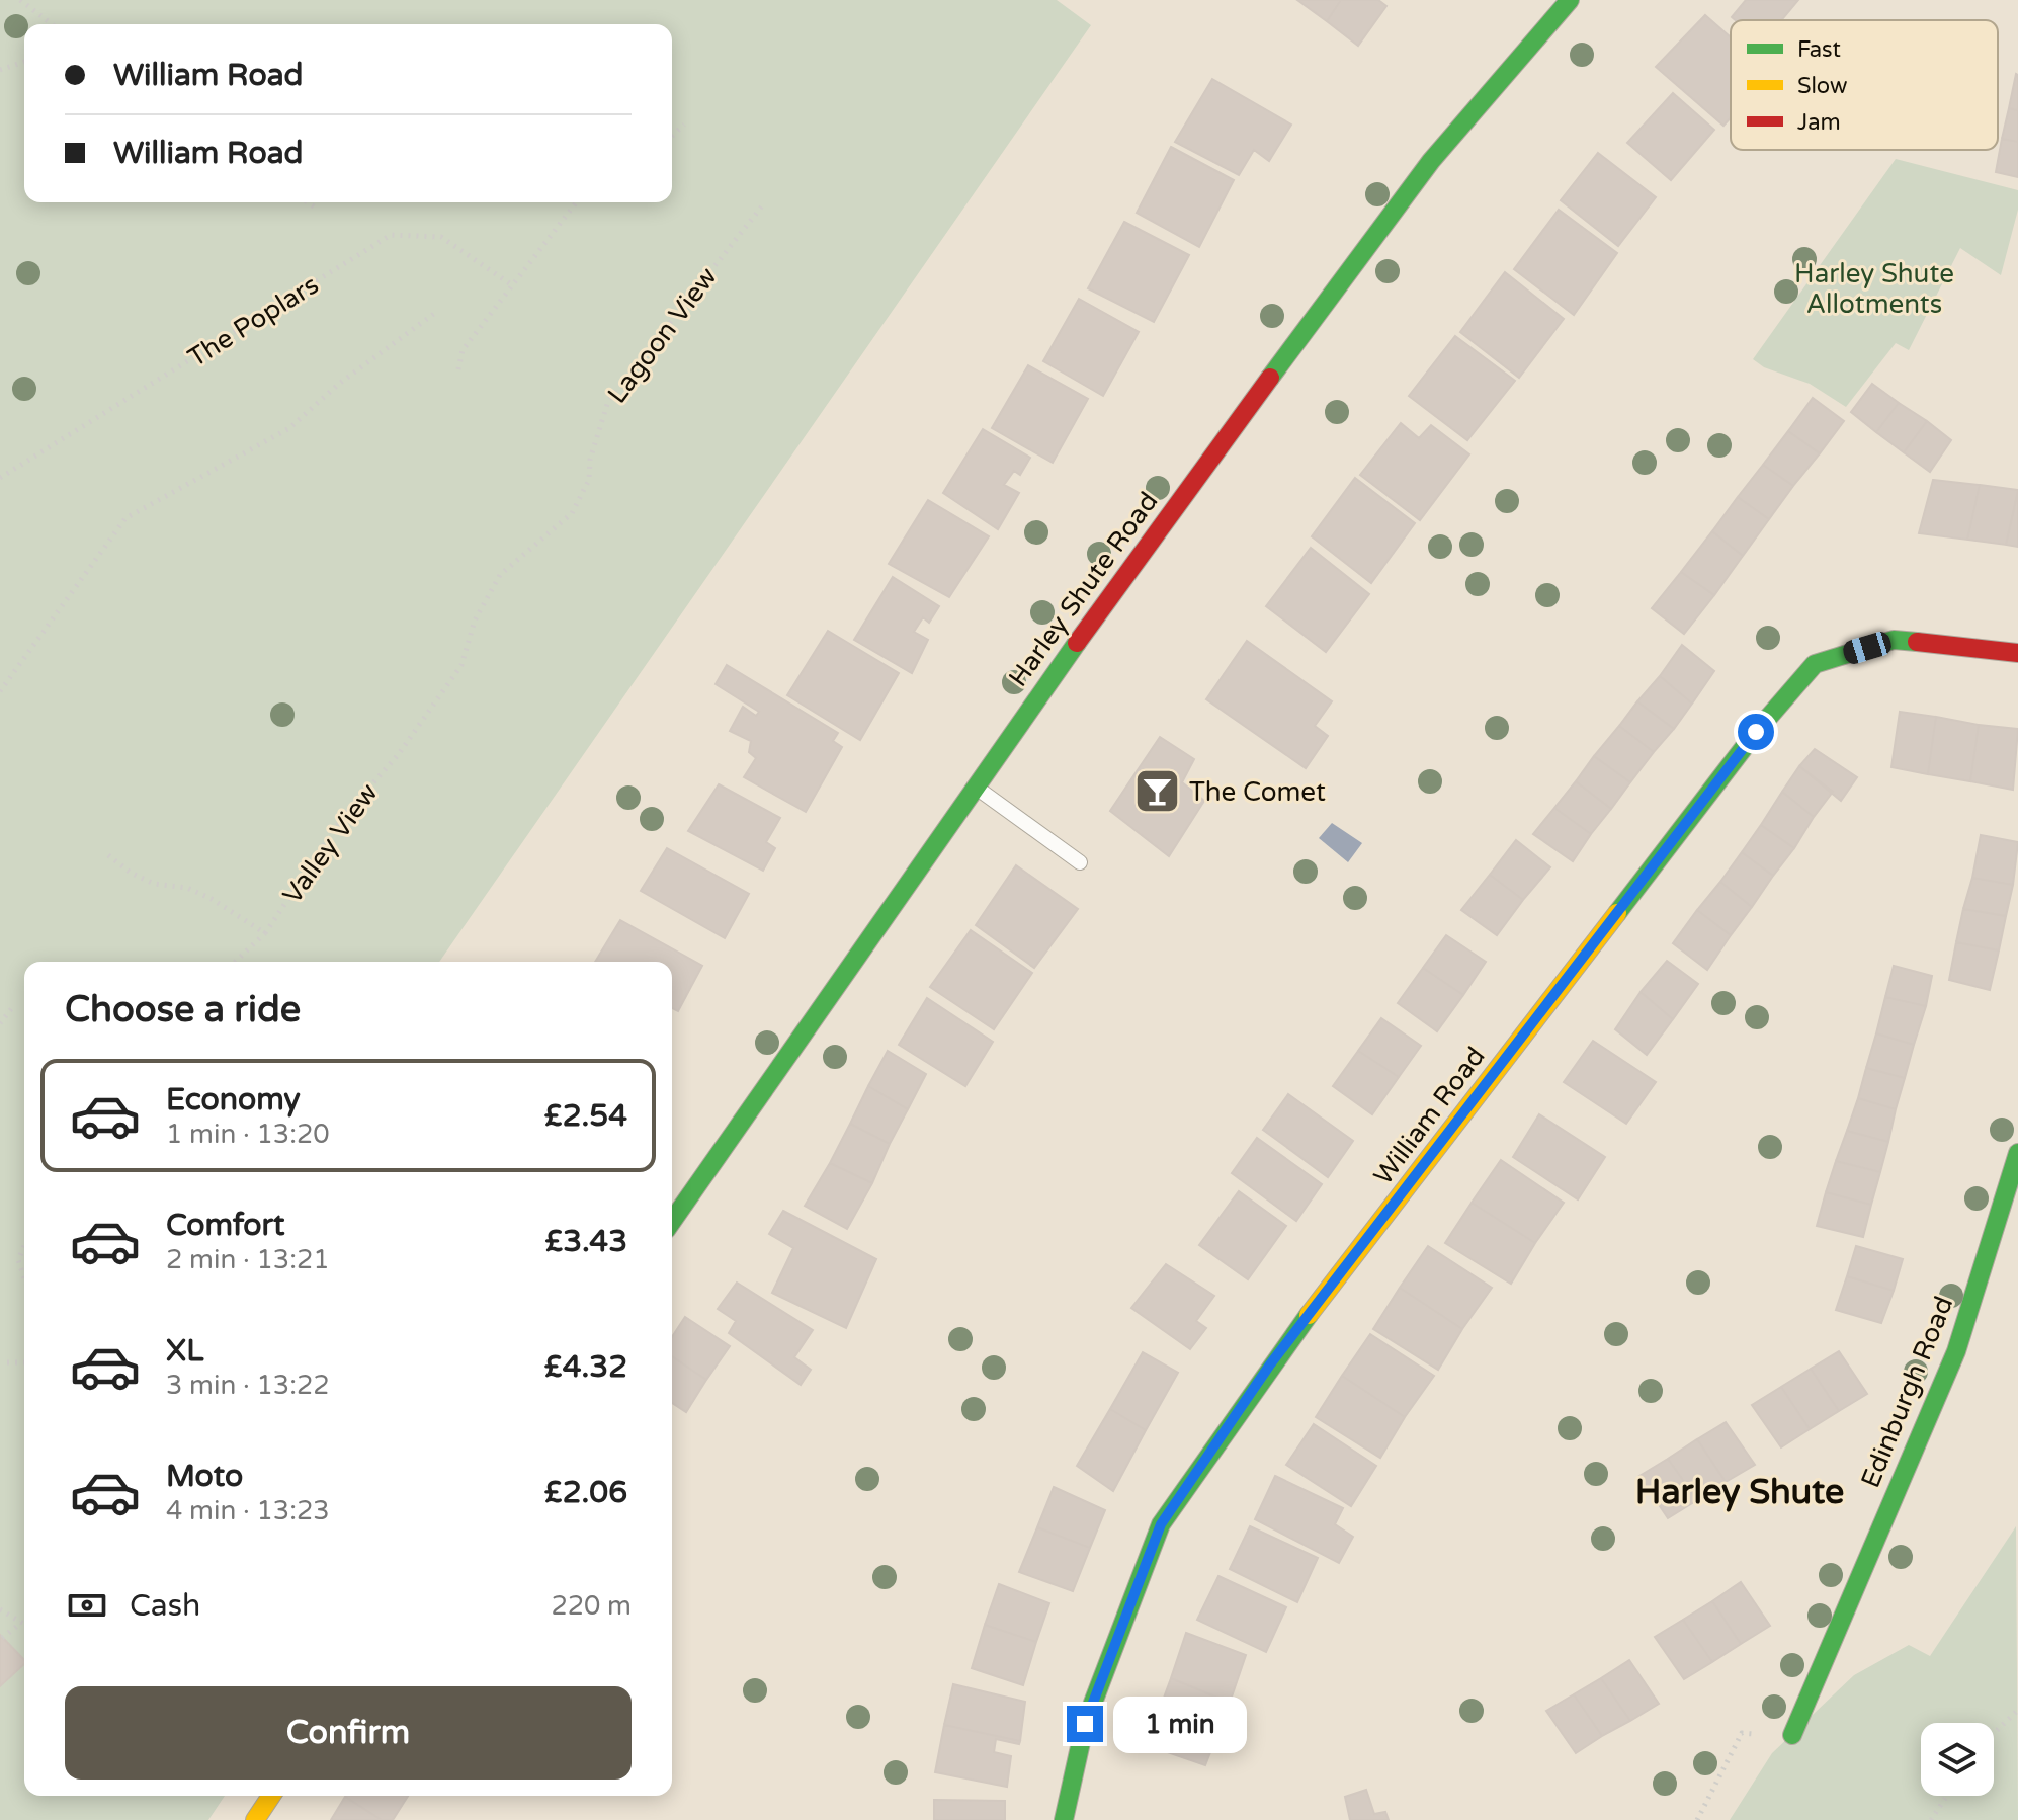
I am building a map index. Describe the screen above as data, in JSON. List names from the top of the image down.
{
  "streets": {
    "street": ["Harley Shute Road", "William Road", "Edinburgh Road"],
    "path": ["The Poplars", "Lagoon View", "Valley View"]
  },
  "crossings": [
    ["Lagoon View", "Valley View"]
  ],
  "districts": ["Harley Shute"],
  "parks": ["Harley Shute Allotments"],
  "places": {
    "bar": ["The Comet"]
  },
  "legend": ["Fast", "Slow", "Jam"],
  "page": {
    "banner": ["William Road", "William Road"],
    "heading": "Choose a ride",
    "list": [
      {
        "name": "Economy",
        "note": "1 min · 13:20",
        "value": "£2.54"
      },
      {
        "name": "Comfort",
        "note": "2 min · 13:21",
        "value": "£3.43"
      },
      {
        "name": "XL",
        "note": "3 min · 13:22",
        "value": "£4.32"
      },
      {
        "name": "Moto",
        "note": "4 min · 13:23",
        "value": "£2.06"
      }
    ],
    "pay": ["Cash", "220 m"],
    "buttons": "Confirm",
    "bubble": "1 min"
  }
}
